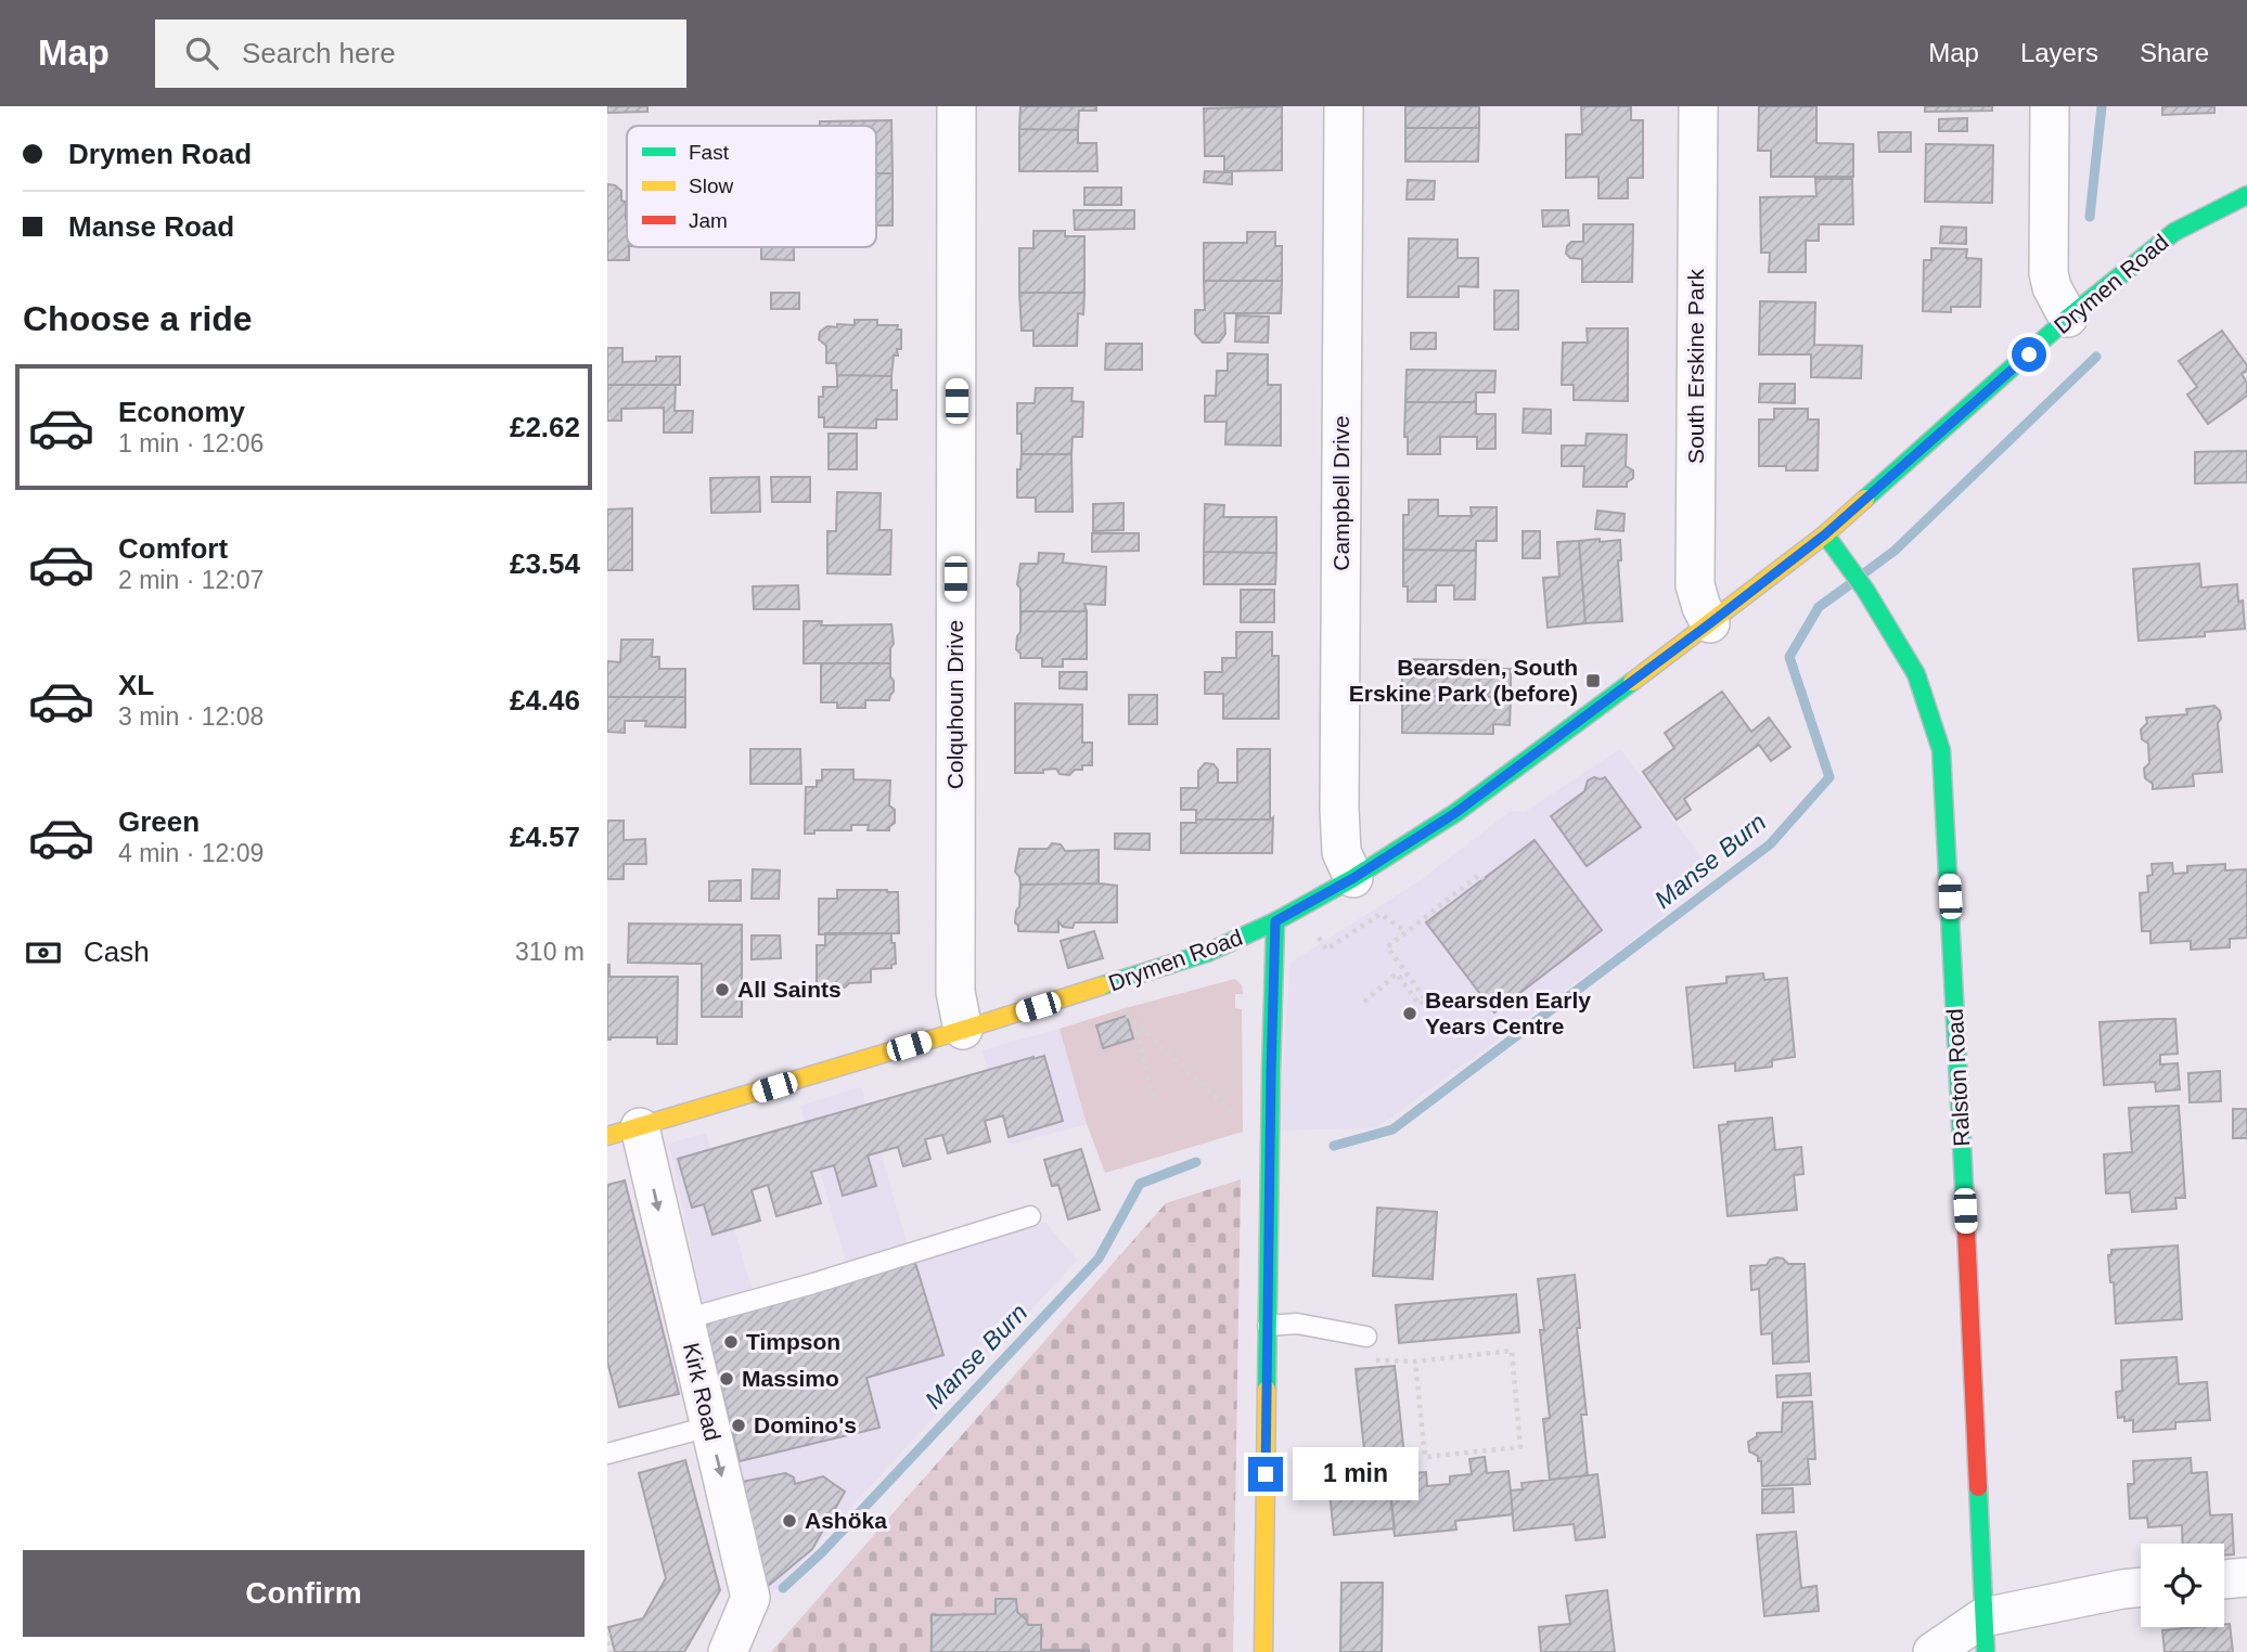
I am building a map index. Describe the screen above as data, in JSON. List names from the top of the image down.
{
  "streets": {
    "main road": ["Drymen Road", "Ralston Road"],
    "street": [
      "South Erskine Park",
      "Campbell Drive",
      "Colquhoun Drive",
      "Kirk Road"
    ]
  },
  "crossings": [
    ["Drymen Road", "South Erskine Park"],
    ["Drymen Road", "Campbell Drive"],
    ["Drymen Road", "Colquhoun Drive"],
    ["Drymen Road", "Ralston Road"],
    ["Drymen Road", "Kirk Road"]
  ],
  "one_way": ["Kirk Road"],
  "water": ["Manse Burn"],
  "places": {
    "transit": ["Bearsden, South Erskine Park (before)"],
    "other": [
      "All Saints",
      "Bearsden Early Years Centre",
      "Timpson",
      "Massimo",
      "Domino's",
      "Ashöka"
    ]
  },
  "legend": ["Fast", "Slow", "Jam"],
  "page": {
    "header": "Map",
    "search": "Search here",
    "nav": ["Map", "Layers", "Share"],
    "banner": ["Drymen Road", "Manse Road"],
    "heading": "Choose a ride",
    "list": [
      {
        "name": "Economy",
        "note": "1 min · 12:06",
        "value": "£2.62"
      },
      {
        "name": "Comfort",
        "note": "2 min · 12:07",
        "value": "£3.54"
      },
      {
        "name": "XL",
        "note": "3 min · 12:08",
        "value": "£4.46"
      },
      {
        "name": "Green",
        "note": "4 min · 12:09",
        "value": "£4.57"
      }
    ],
    "pay": ["Cash", "310 m"],
    "bubble": "1 min",
    "buttons": "Confirm"
  }
}
